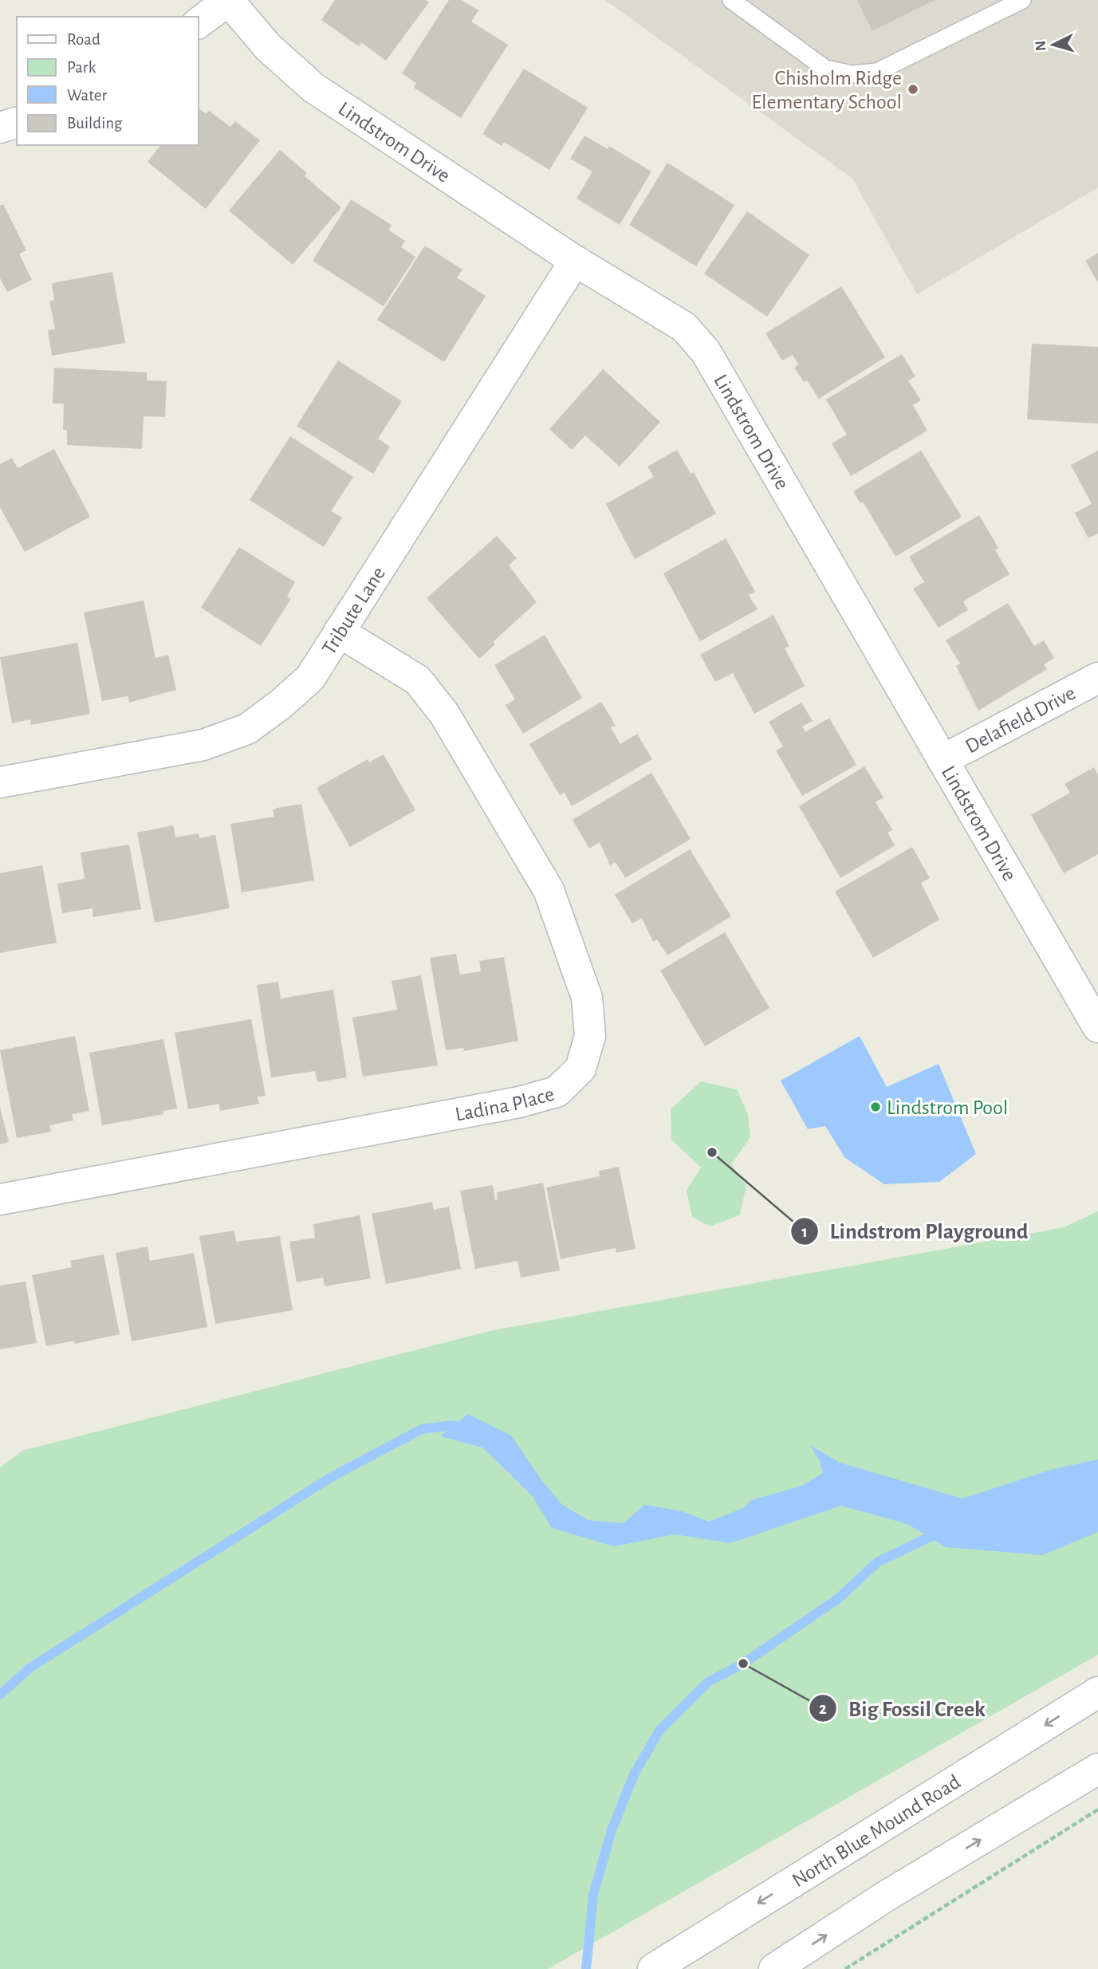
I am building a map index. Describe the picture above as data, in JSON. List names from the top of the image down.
{
  "streets": {
    "street": [
      "Lindstrom Drive",
      "Tribute Lane",
      "Delafield Drive",
      "Ladina Place",
      "North Blue Mound Road"
    ]
  },
  "crossings": [
    ["Lindstrom Drive", "Tribute Lane"],
    ["Lindstrom Drive", "Delafield Drive"],
    ["Tribute Lane", "Ladina Place"]
  ],
  "places": [
    "Chisholm Ridge Elementary School",
    "Lindstrom Pool",
    "Lindstrom Playground",
    "Big Fossil Creek"
  ],
  "legend": [
    "Road",
    "Park",
    "Water",
    "Building"
  ],
  "north": "left"
}
